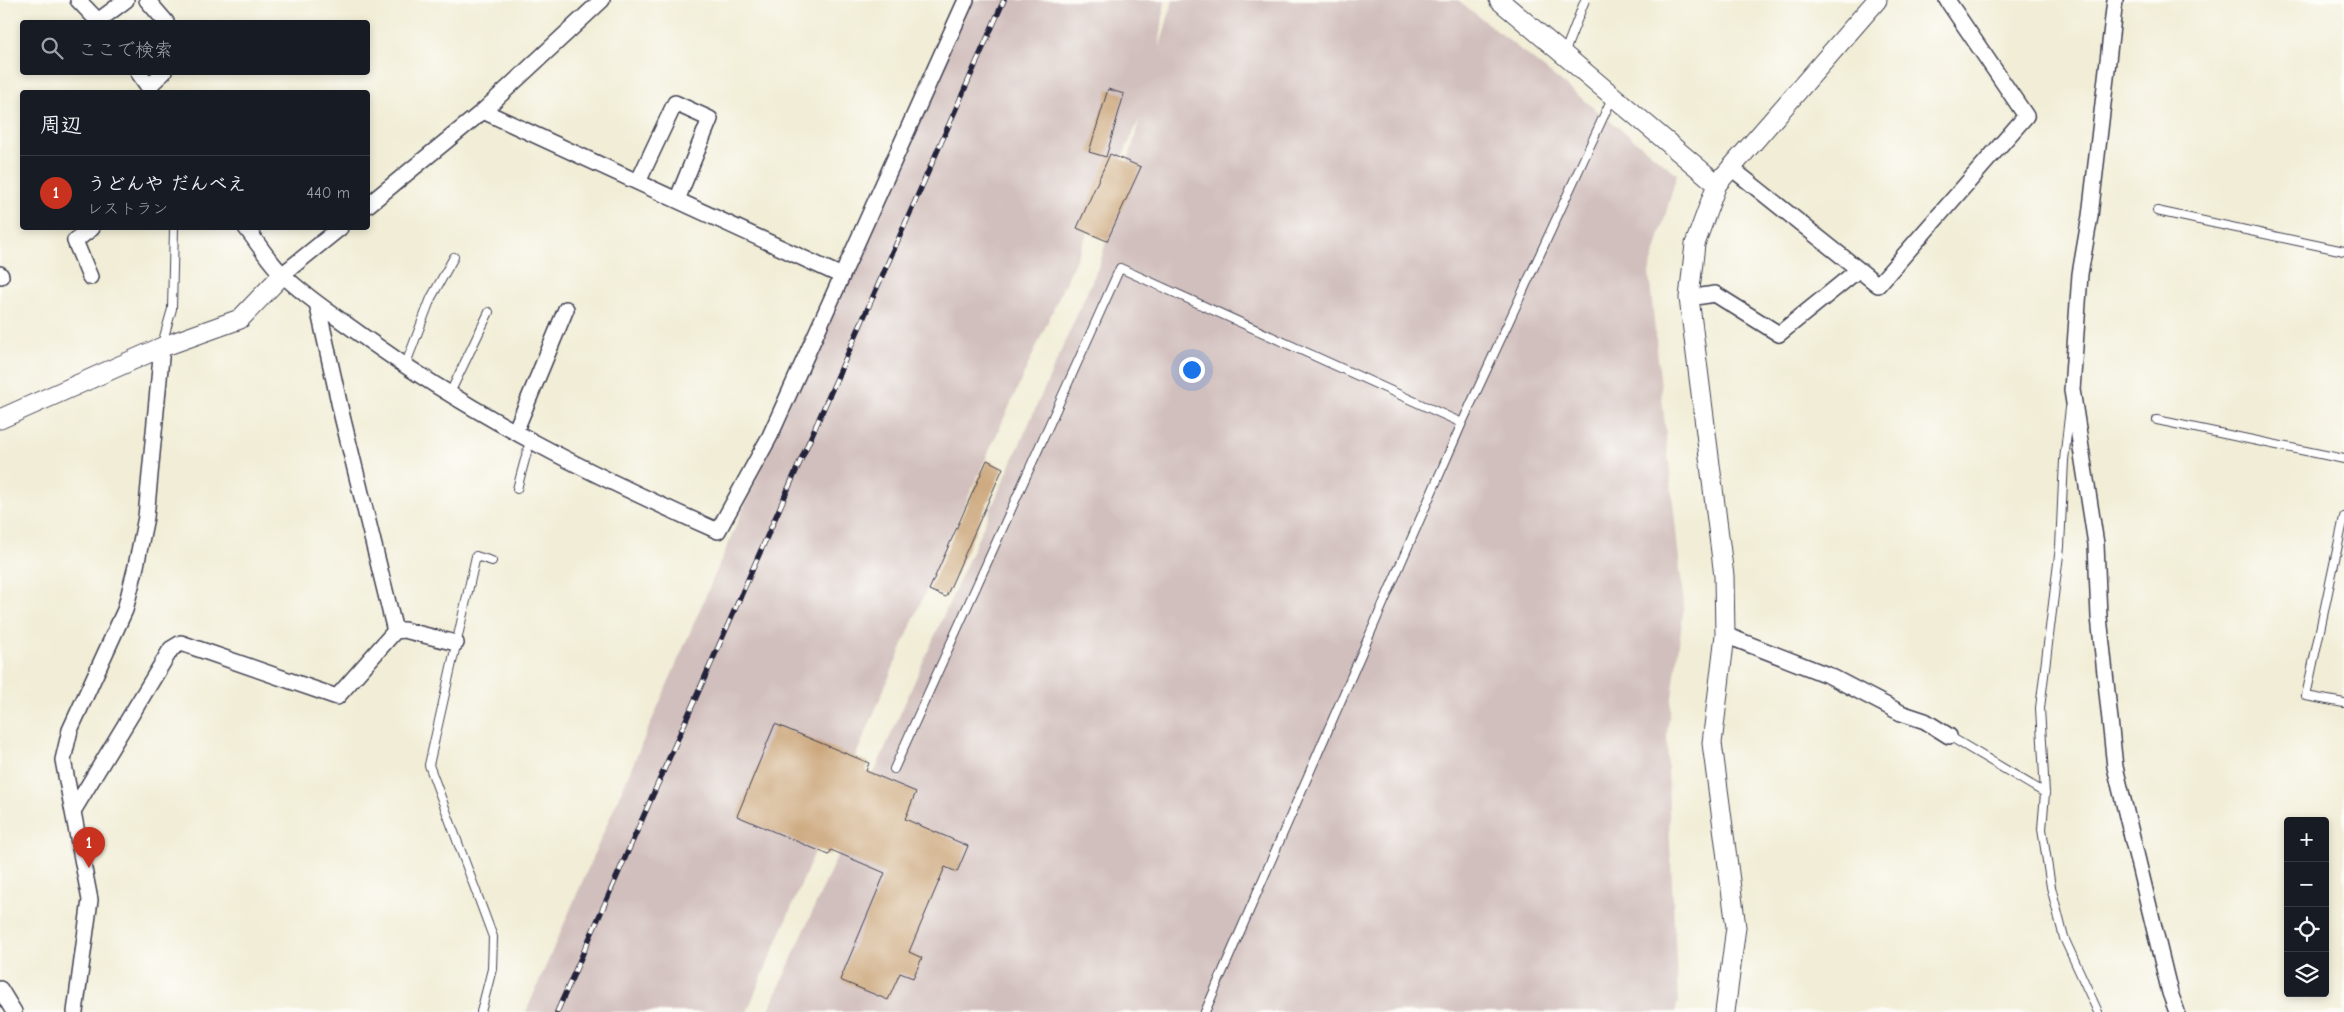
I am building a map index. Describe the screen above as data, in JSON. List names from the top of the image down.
{
  "page": {
    "search": "ここで検索",
    "heading": "周辺",
    "list": [
      {
        "mark": "1",
        "name": "うどんや だんべえ",
        "note": "レストラン",
        "value": "440 m"
      }
    ],
    "map_buttons": ["+", "−"],
    "pins": "1"
  }
}
